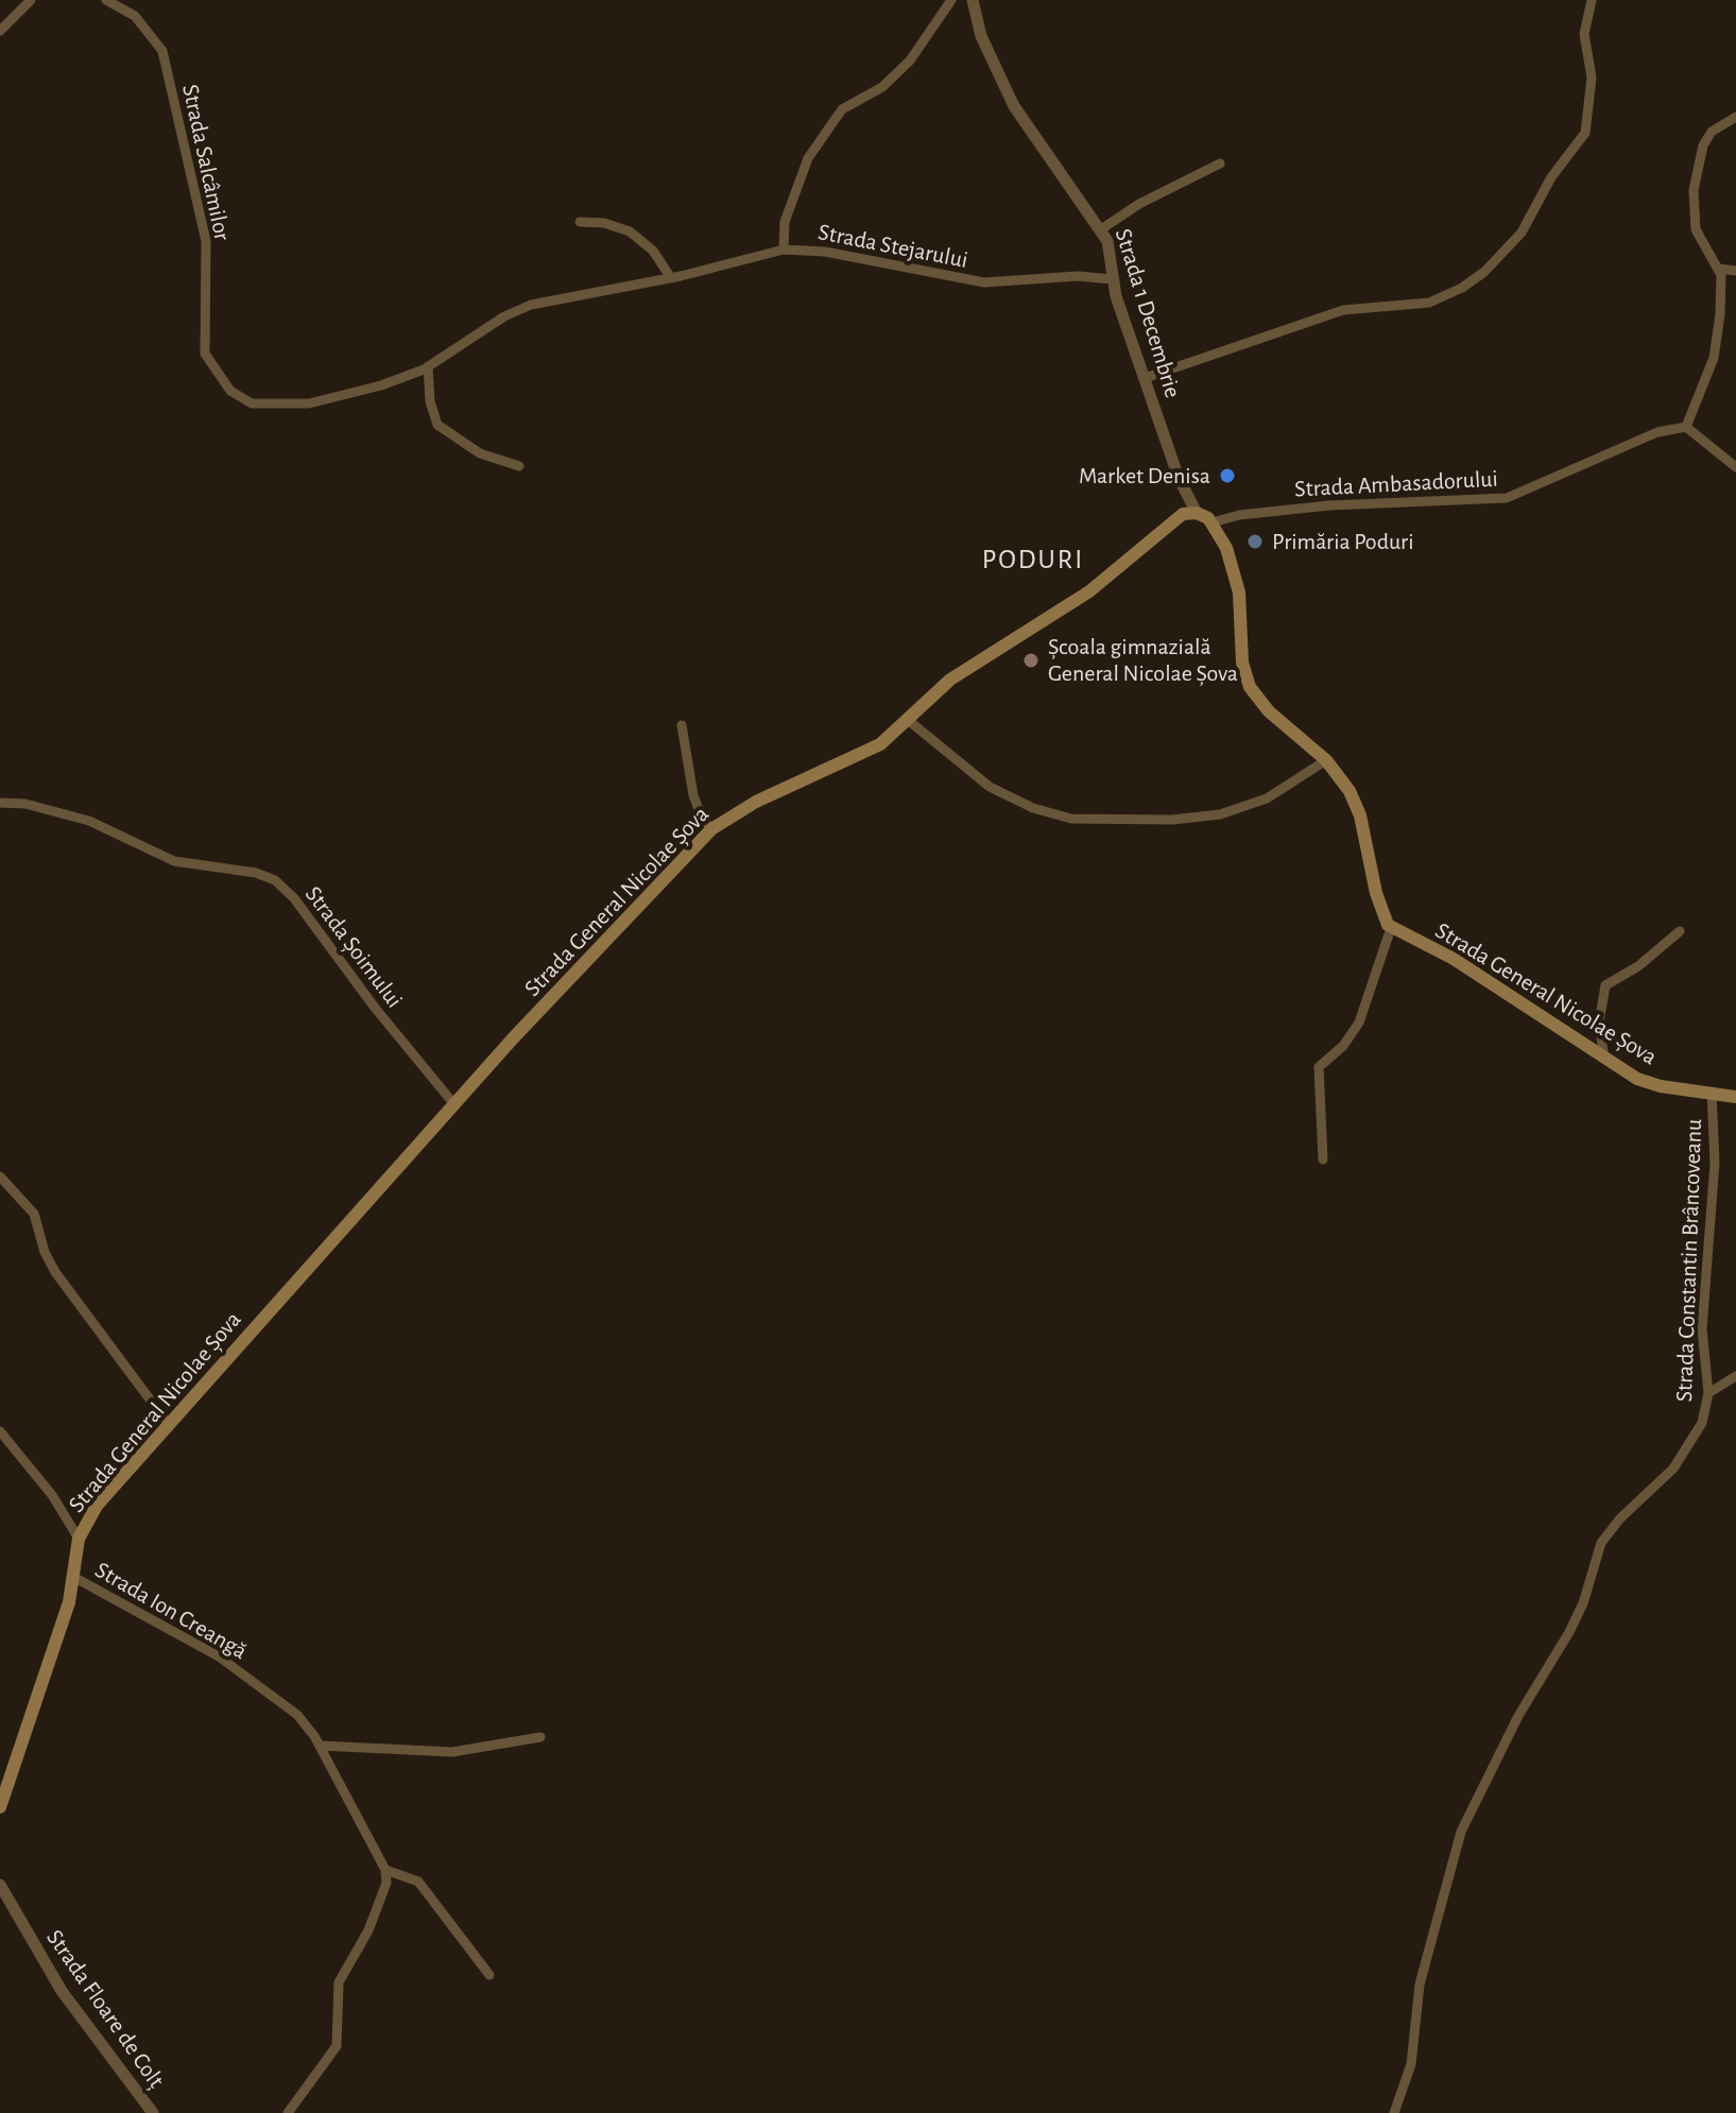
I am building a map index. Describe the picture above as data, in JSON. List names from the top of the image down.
{
  "streets": {
    "main road": ["Strada General Nicolae Șova"],
    "street": [
      "Strada Salcâmilor",
      "Strada Stejarului",
      "Strada 1 Decembrie",
      "Strada Ambasadorului",
      "Strada Șoimului",
      "Strada Constantin Brâncoveanu",
      "Strada Ion Creangă",
      "Strada Floare de Colț"
    ]
  },
  "crossings": [
    ["Strada Salcâmilor", "Strada Stejarului"],
    ["Strada Stejarului", "Strada 1 Decembrie"],
    ["Strada 1 Decembrie", "Strada General Nicolae Șova"],
    ["Strada General Nicolae Șova", "Strada Șoimului"],
    ["Strada General Nicolae Șova", "Strada Constantin Brâncoveanu"],
    ["Strada General Nicolae Șova", "Strada Ion Creangă"]
  ],
  "districts": ["PODURI"],
  "places": ["Market Denisa", "Primăria Poduri", "Școala gimnazială General Nicolae Șova"]
}
